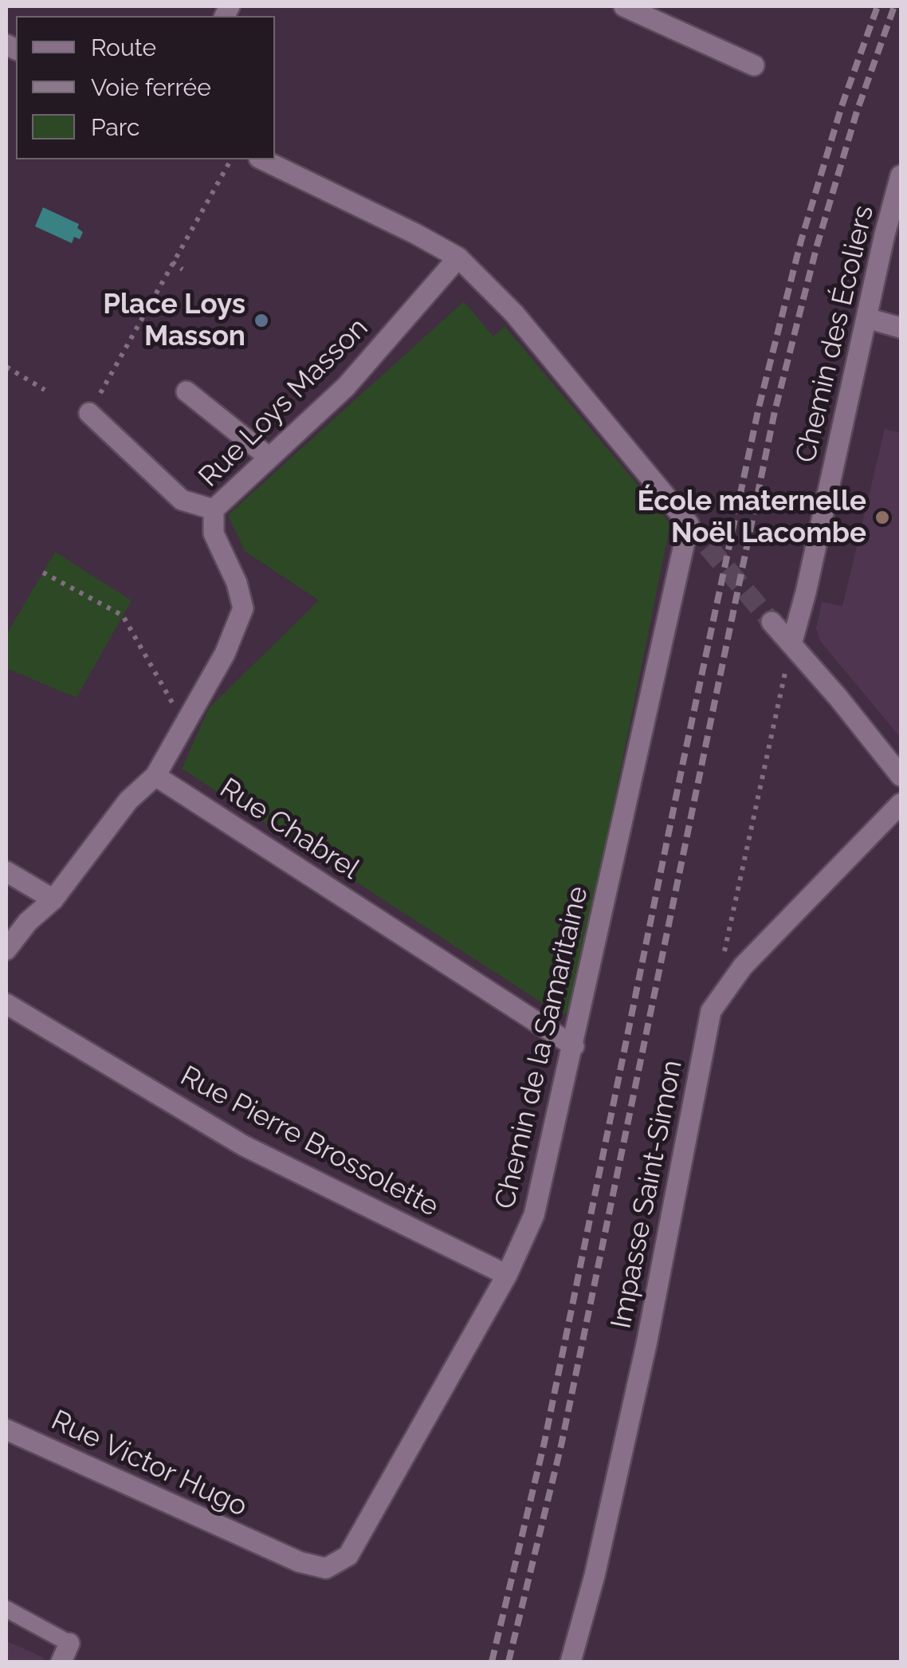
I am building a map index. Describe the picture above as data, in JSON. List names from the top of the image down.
{
  "streets": {
    "street": [
      "Chemin des Écoliers",
      "Rue Loys Masson",
      "Rue Chabrel",
      "Chemin de la Samaritaine",
      "Rue Pierre Brossolette",
      "Impasse Saint-Simon",
      "Rue Victor Hugo"
    ]
  },
  "crossings": [
    ["Rue Loys Masson", "Rue Chabrel"],
    ["Rue Loys Masson", "Chemin de la Samaritaine"],
    ["Rue Chabrel", "Chemin de la Samaritaine"],
    ["Chemin de la Samaritaine", "Rue Pierre Brossolette"],
    ["Chemin de la Samaritaine", "Rue Victor Hugo"]
  ],
  "places": ["Place Loys Masson", "École maternelle Noël Lacombe"],
  "legend": ["Route", "Voie ferrée", "Parc"]
}
